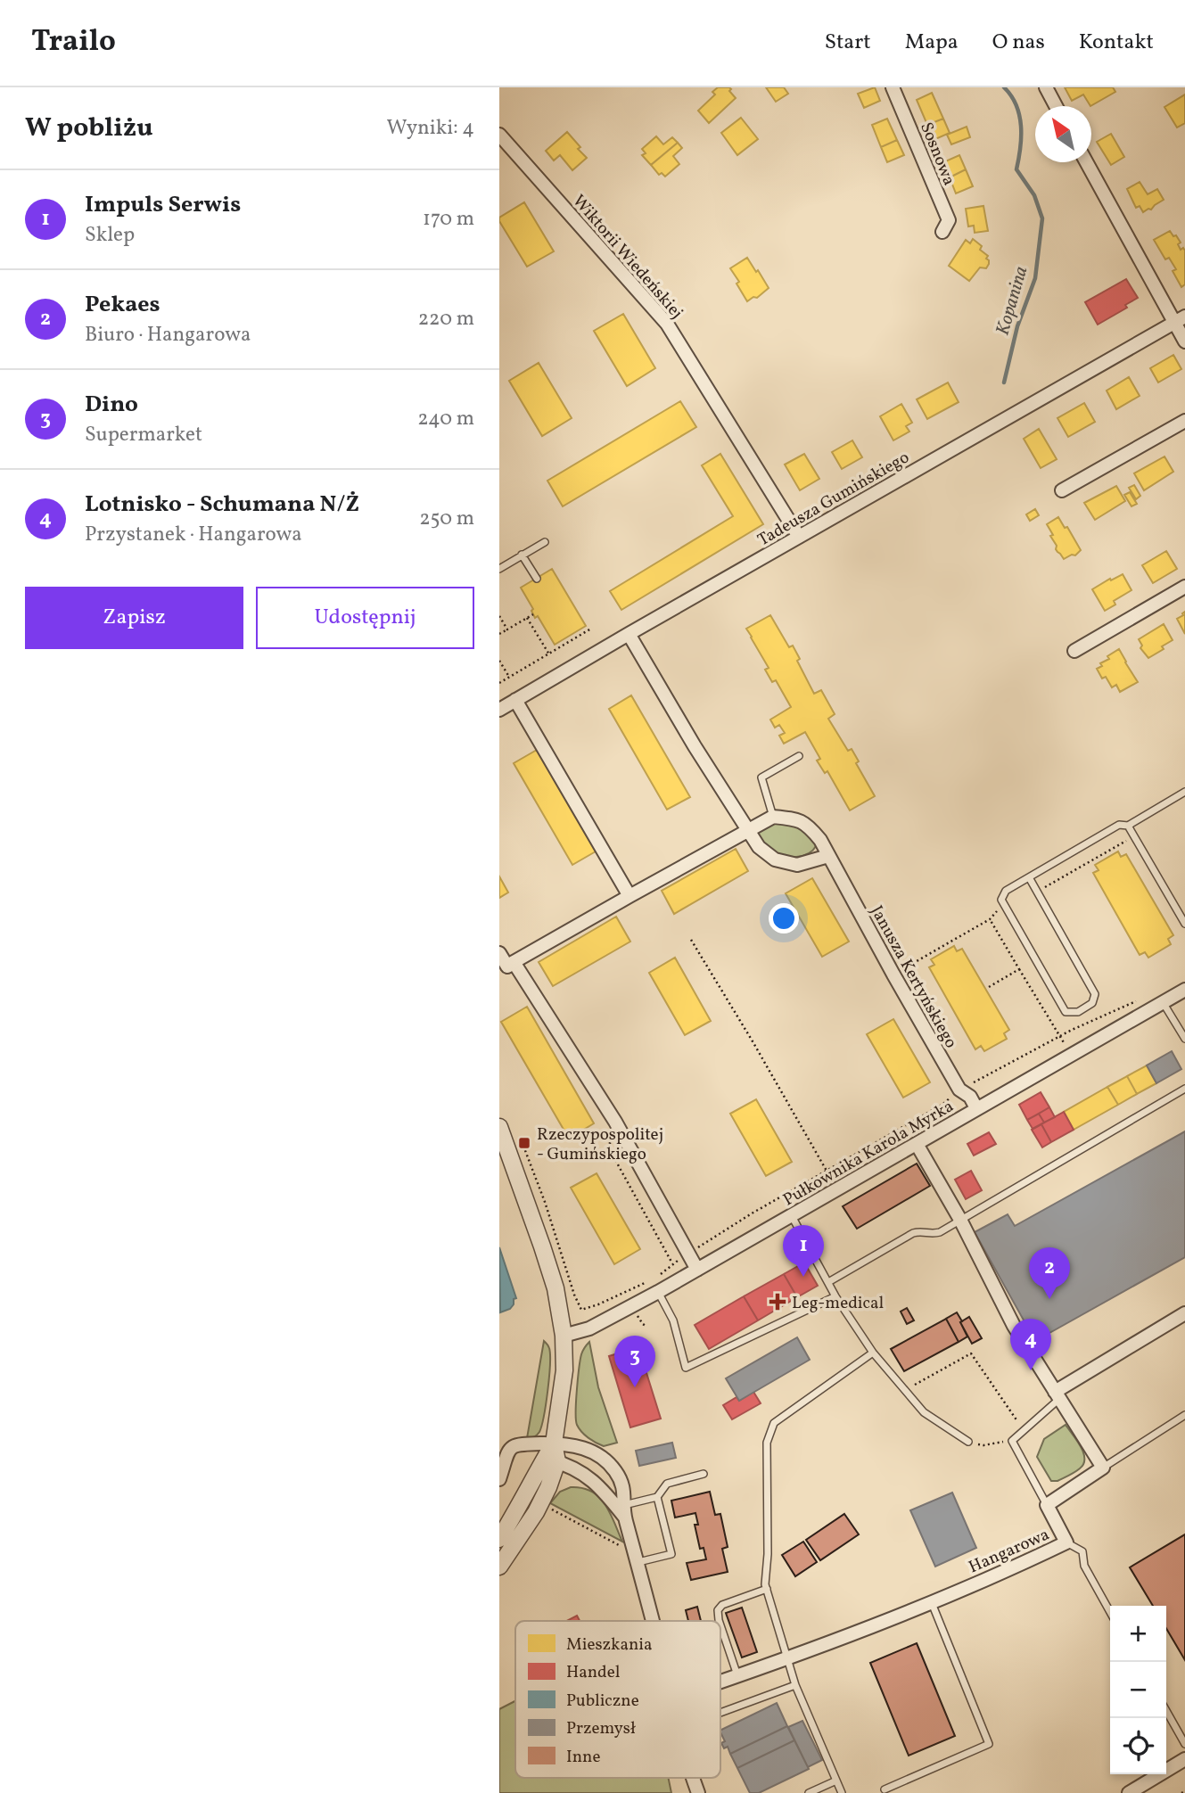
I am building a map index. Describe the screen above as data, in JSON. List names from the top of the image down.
{
  "streets": {
    "street": [
      "Sosnowa",
      "Wiktorii Wiedeńskiej",
      "Tadeusza Gumińskiego",
      "Janusza Kertyńskiego",
      "Pułkownika Karola Myrka",
      "Hangarowa"
    ]
  },
  "crossings": [
    ["Wiktorii Wiedeńskiej", "Tadeusza Gumińskiego"],
    ["Janusza Kertyńskiego", "Pułkownika Karola Myrka"]
  ],
  "water": ["Kopanina"],
  "places": {
    "transit": ["Rzeczypospolitej - Gumińskiego"],
    "health": ["Leg-medical"]
  },
  "legend": [
    "Mieszkania",
    "Handel",
    "Publiczne",
    "Przemysł",
    "Inne"
  ],
  "north": "top left",
  "page": {
    "header": "Trailo",
    "nav": [
      "Start",
      "Mapa",
      "O nas",
      "Kontakt"
    ],
    "heading": ["W pobliżu", "Wyniki: 4"],
    "list": [
      {
        "mark": "1",
        "name": "Impuls Serwis",
        "note": "Sklep",
        "value": "170 m"
      },
      {
        "mark": "2",
        "name": "Pekaes",
        "note": "Biuro · Hangarowa",
        "value": "220 m"
      },
      {
        "mark": "3",
        "name": "Dino",
        "note": "Supermarket",
        "value": "240 m"
      },
      {
        "mark": "4",
        "name": "Lotnisko - Schumana N/Ż",
        "note": "Przystanek · Hangarowa",
        "value": "250 m"
      }
    ],
    "buttons": ["Zapisz", "Udostępnij"],
    "pins": [
      "1",
      "2",
      "4",
      "3"
    ],
    "map_buttons": ["+", "−"]
  }
}
